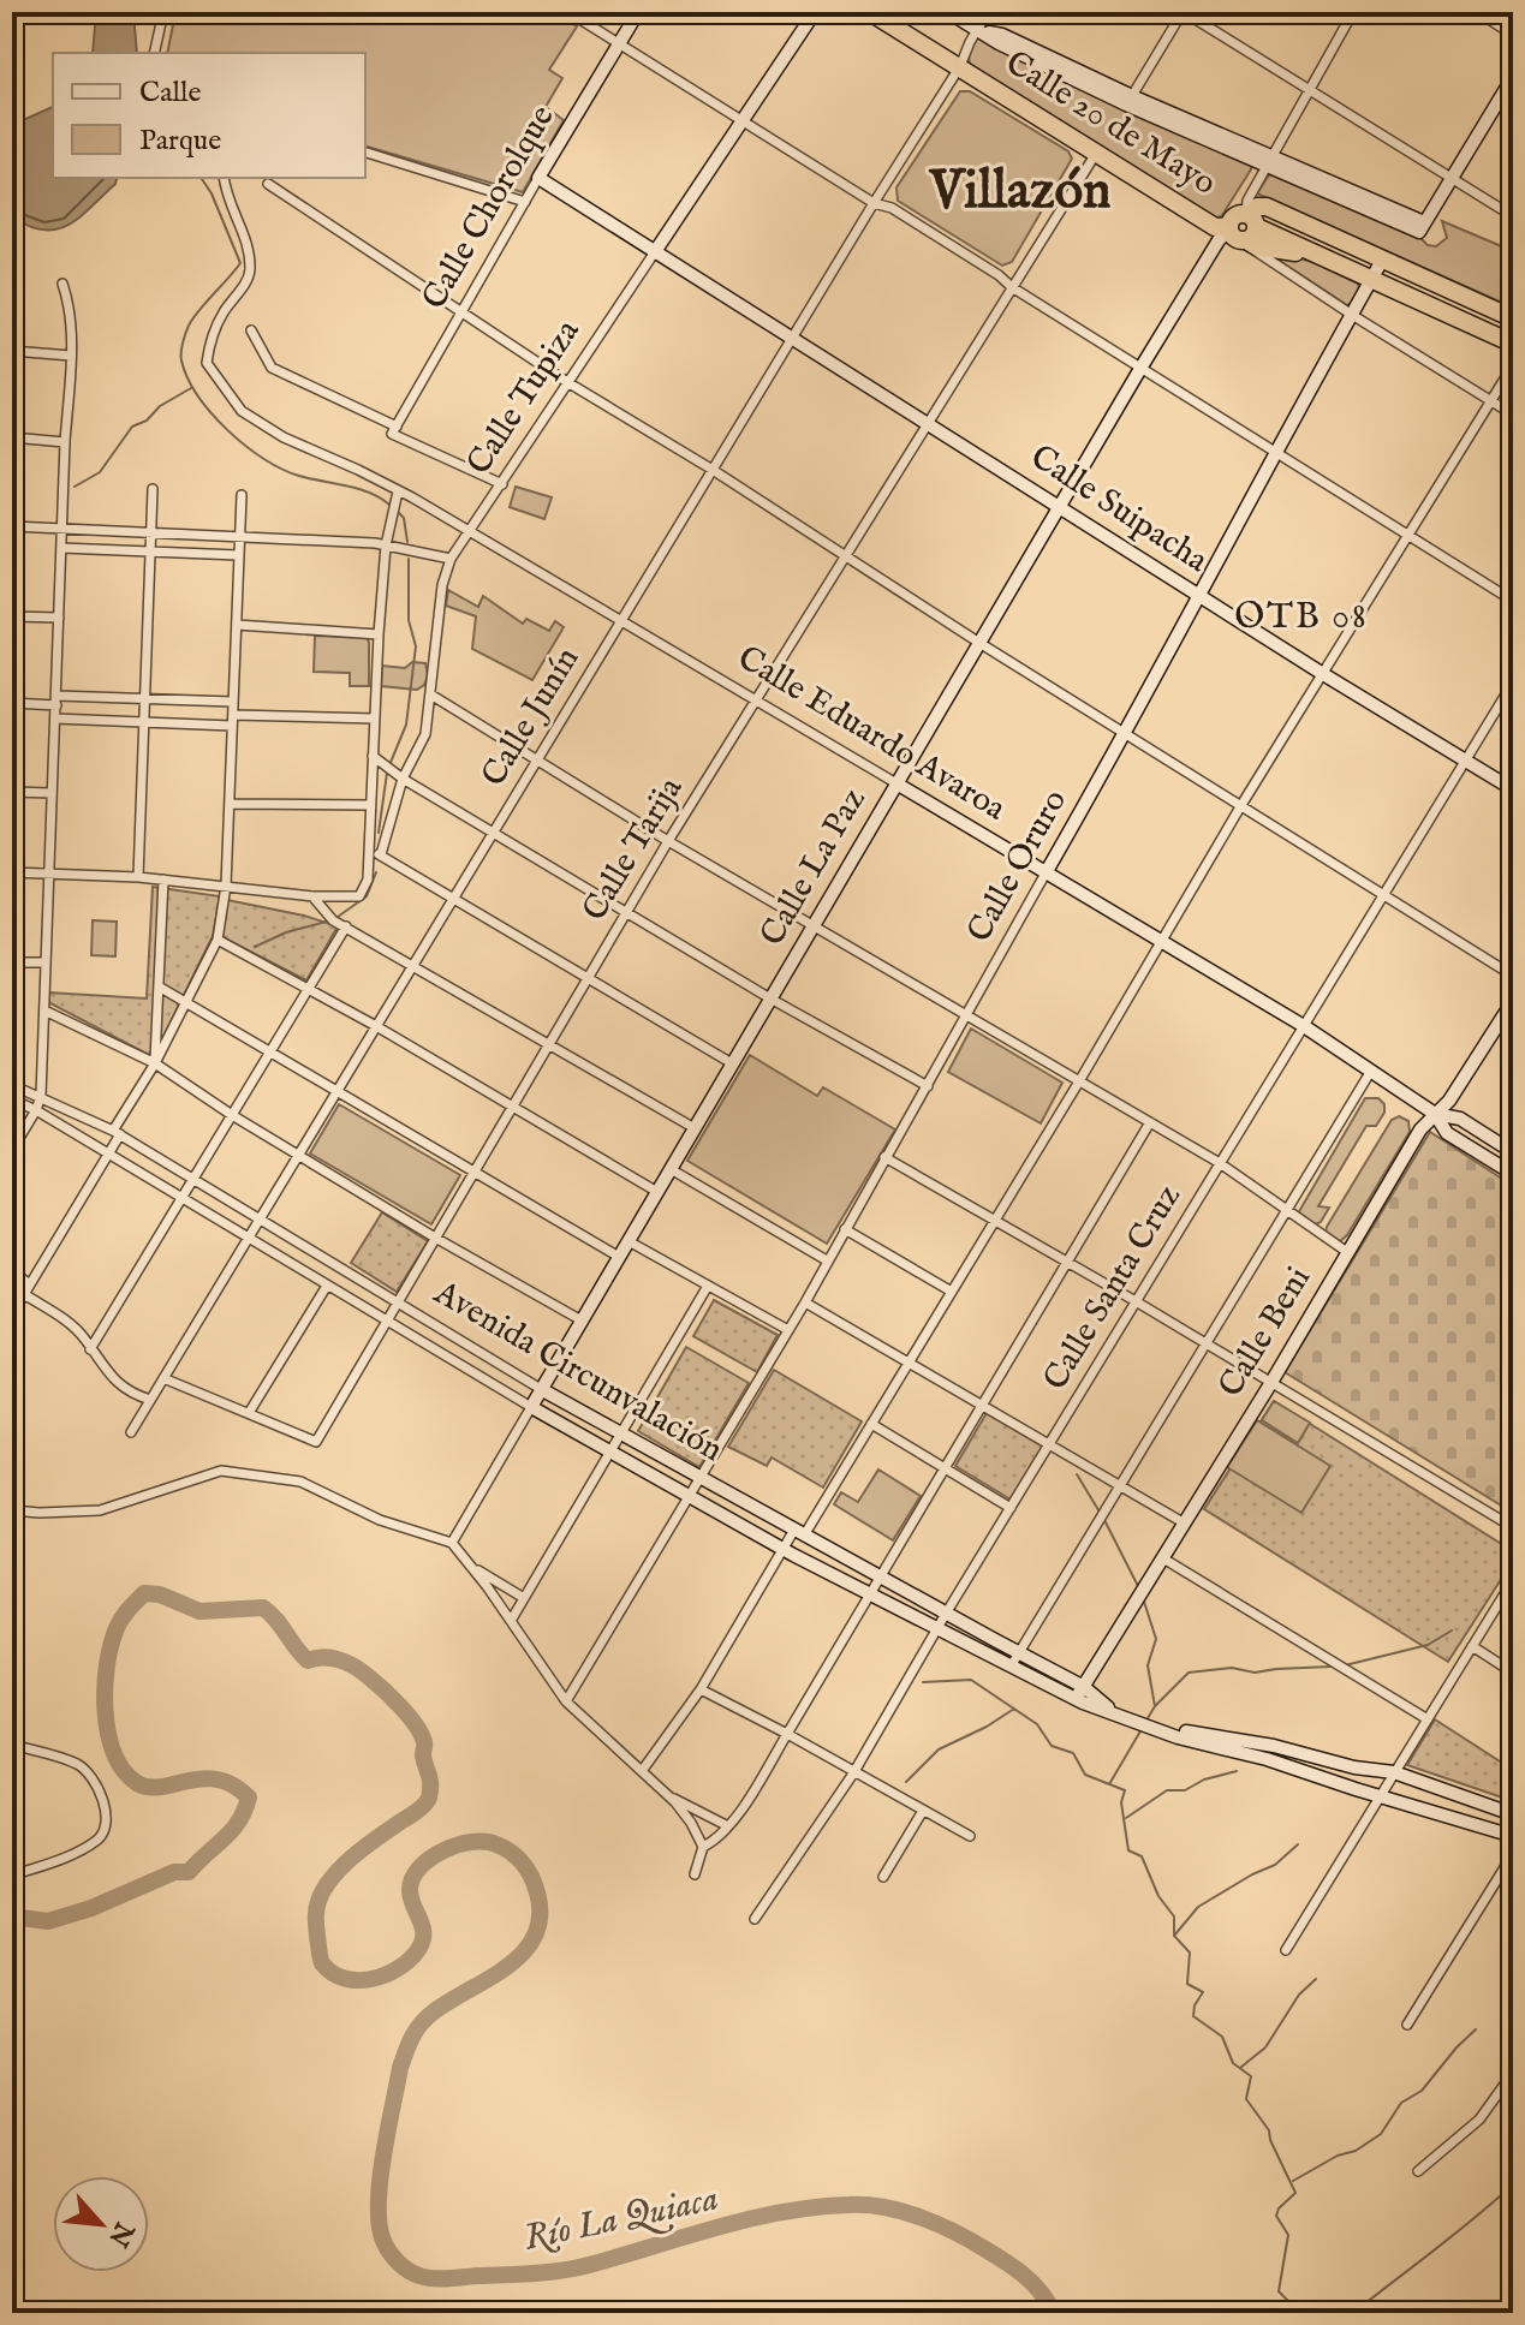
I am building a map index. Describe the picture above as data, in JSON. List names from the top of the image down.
{
  "streets": {
    "highway": ["Calle 20 de Mayo"],
    "street": [
      "Calle Chorolque",
      "Calle Tupiza",
      "Calle Suipacha",
      "Calle Junín",
      "Calle Eduardo Avaroa",
      "Calle Tarija",
      "Calle Oruro",
      "Calle La Paz",
      "Calle Santa Cruz",
      "Calle Beni",
      "Avenida Circunvalación"
    ]
  },
  "crossings": [
    ["Calle 20 de Mayo", "Calle Junín"],
    ["Calle 20 de Mayo", "Calle Tarija"],
    ["Calle 20 de Mayo", "Calle Oruro"],
    ["Calle 20 de Mayo", "Calle La Paz"],
    ["Calle Chorolque", "Calle Suipacha"],
    ["Calle Tupiza", "Calle Suipacha"],
    ["Calle Tupiza", "Calle Eduardo Avaroa"],
    ["Calle Suipacha", "Calle Junín"],
    ["Calle Suipacha", "Calle Tarija"],
    ["Calle Suipacha", "Calle Oruro"],
    ["Calle Suipacha", "Calle La Paz"],
    ["Calle Suipacha", "Calle Santa Cruz"],
    ["Calle Junín", "Calle Eduardo Avaroa"],
    ["Calle Junín", "Calle Tarija"],
    ["Calle Junín", "Avenida Circunvalación"],
    ["Calle Eduardo Avaroa", "Calle Tarija"],
    ["Calle Eduardo Avaroa", "Calle Oruro"],
    ["Calle Eduardo Avaroa", "Calle La Paz"],
    ["Calle Eduardo Avaroa", "Calle Santa Cruz"],
    ["Calle Eduardo Avaroa", "Calle Beni"],
    ["Calle Tarija", "Avenida Circunvalación"],
    ["Calle Oruro", "Avenida Circunvalación"],
    ["Calle La Paz", "Avenida Circunvalación"],
    ["Calle Santa Cruz", "Avenida Circunvalación"],
    ["Calle Beni", "Avenida Circunvalación"]
  ],
  "districts": ["Villazón", "OTB 08"],
  "water": ["Río La Quiaca"],
  "legend": ["Calle", "Parque"],
  "north": "bottom right"
}
